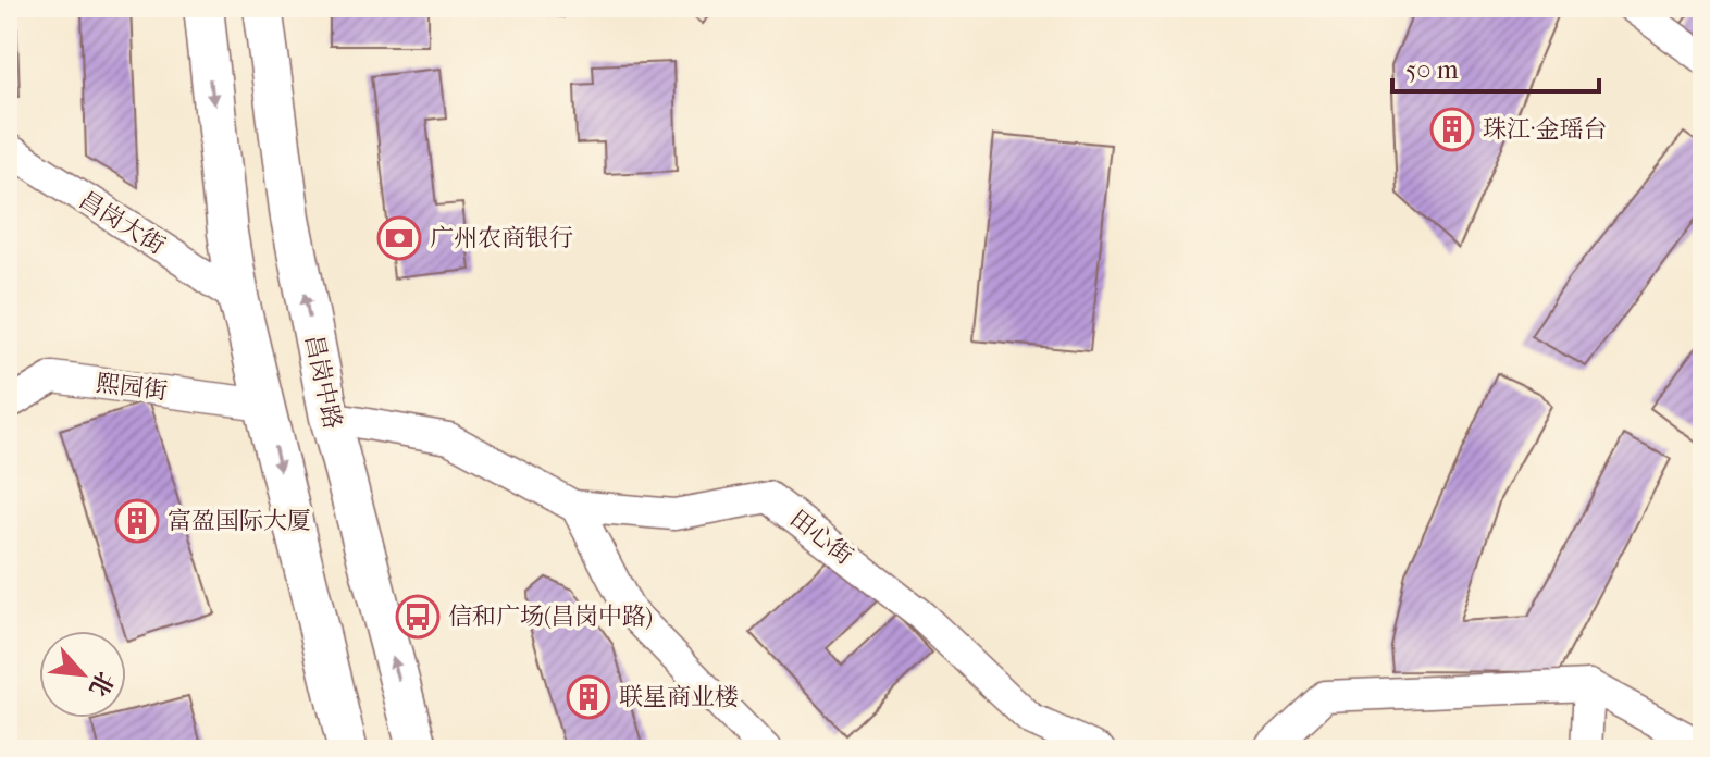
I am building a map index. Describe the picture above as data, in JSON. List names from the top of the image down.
{
  "streets": {
    "main road": ["昌岗中路"],
    "street": ["昌岗大街", "熙园街", "田心街"]
  },
  "crossings": [
    ["昌岗中路", "田心街"]
  ],
  "places": {
    "building": ["珠江·金瑶台", "富盈国际大厦", "联星商业楼"],
    "bank": ["广州农商银行"],
    "bus stop": ["信和广场(昌岗中路)"]
  },
  "scale_bar": "50 m",
  "north": "bottom right"
}
